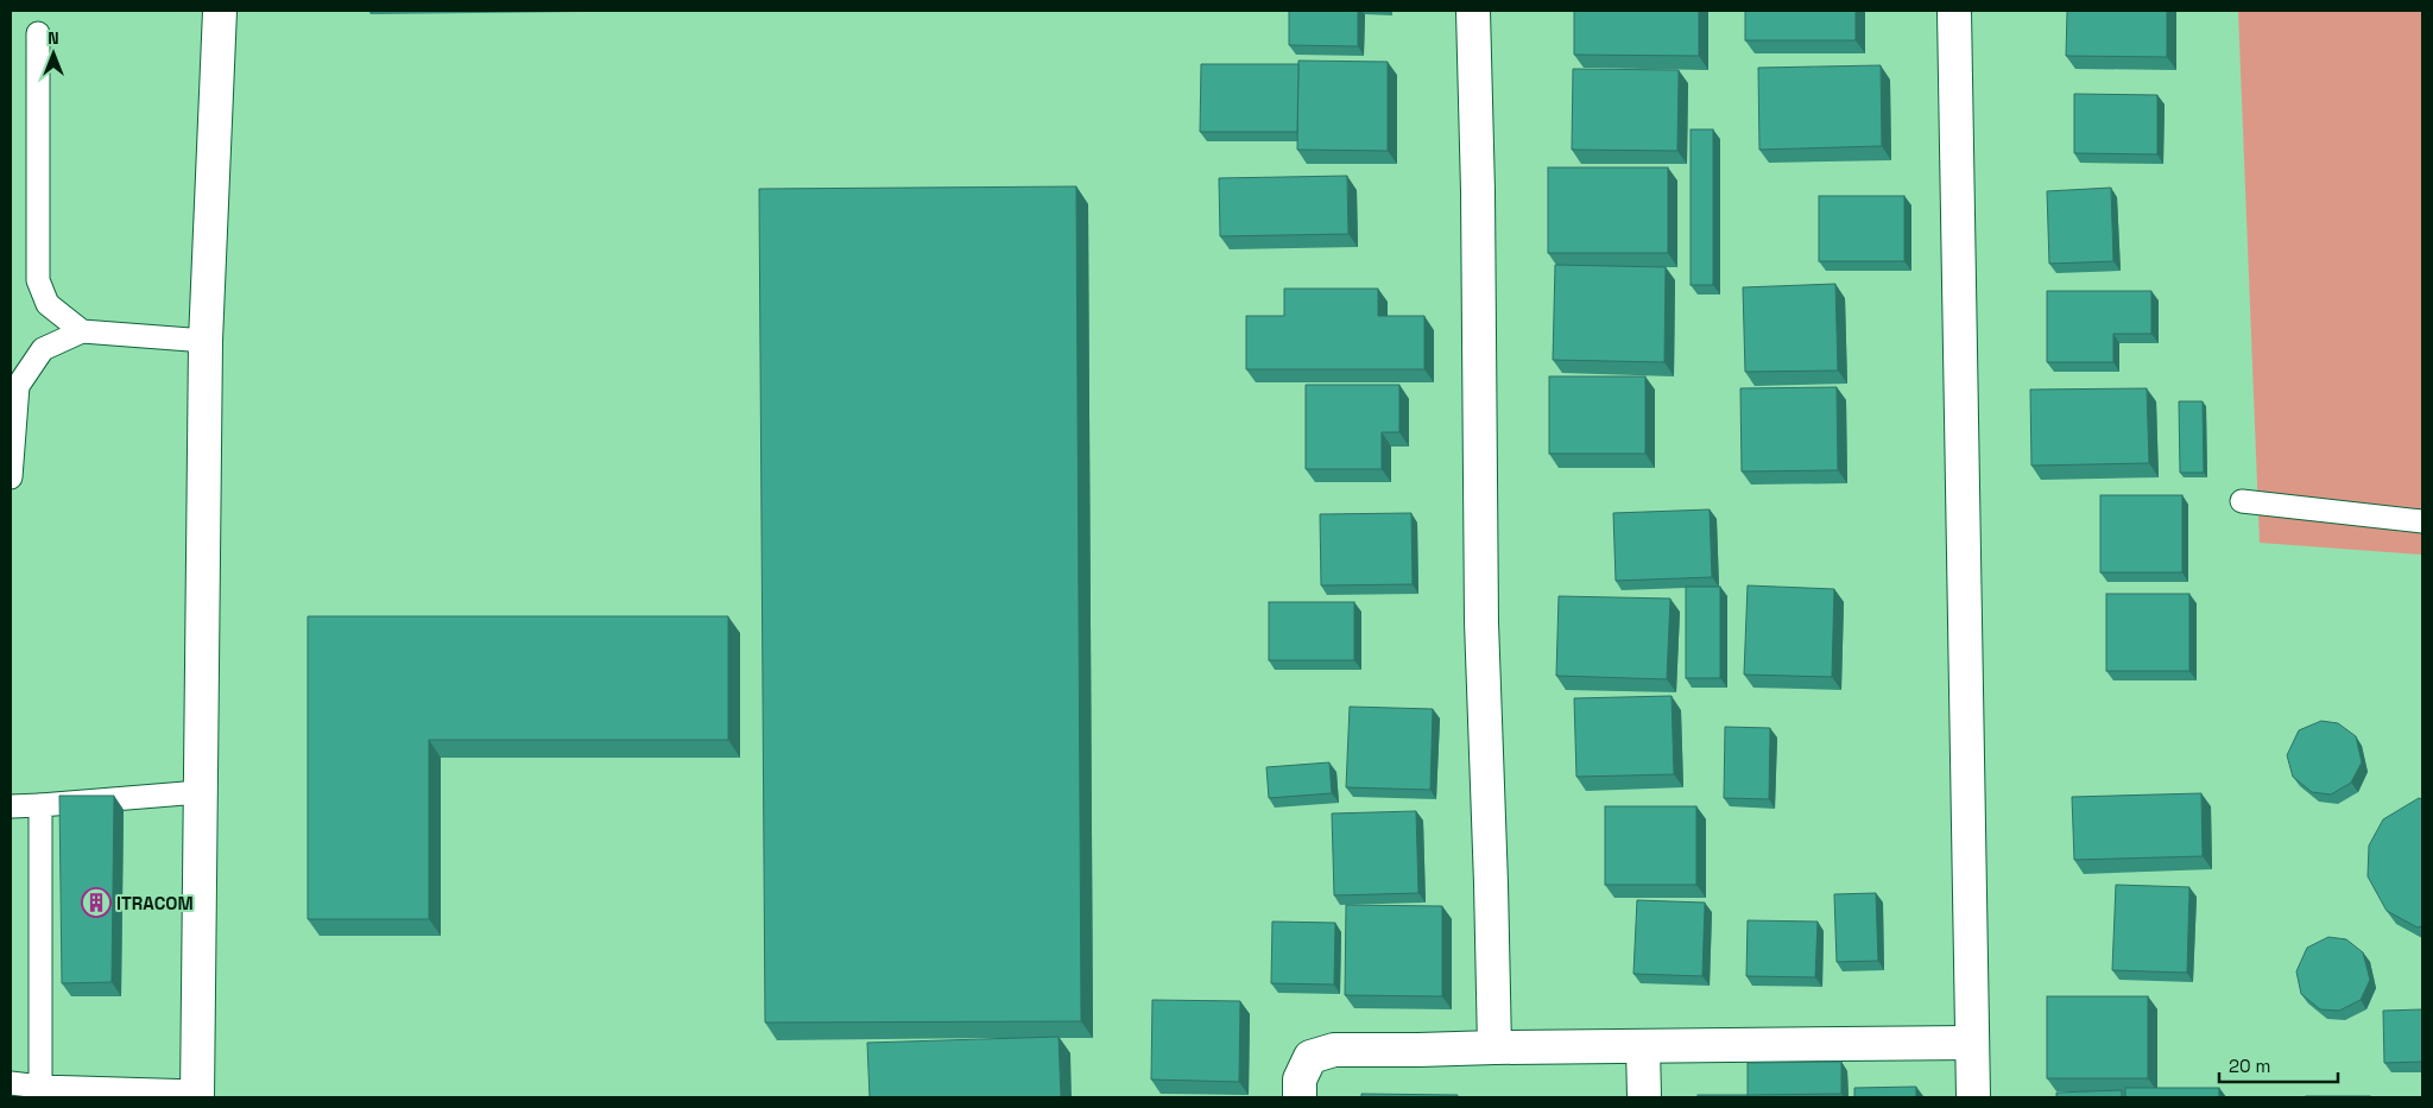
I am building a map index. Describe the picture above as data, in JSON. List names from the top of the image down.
{
  "places": {
    "building": ["ITRACOM"]
  },
  "scale_bar": "20 m",
  "north": "top"
}
